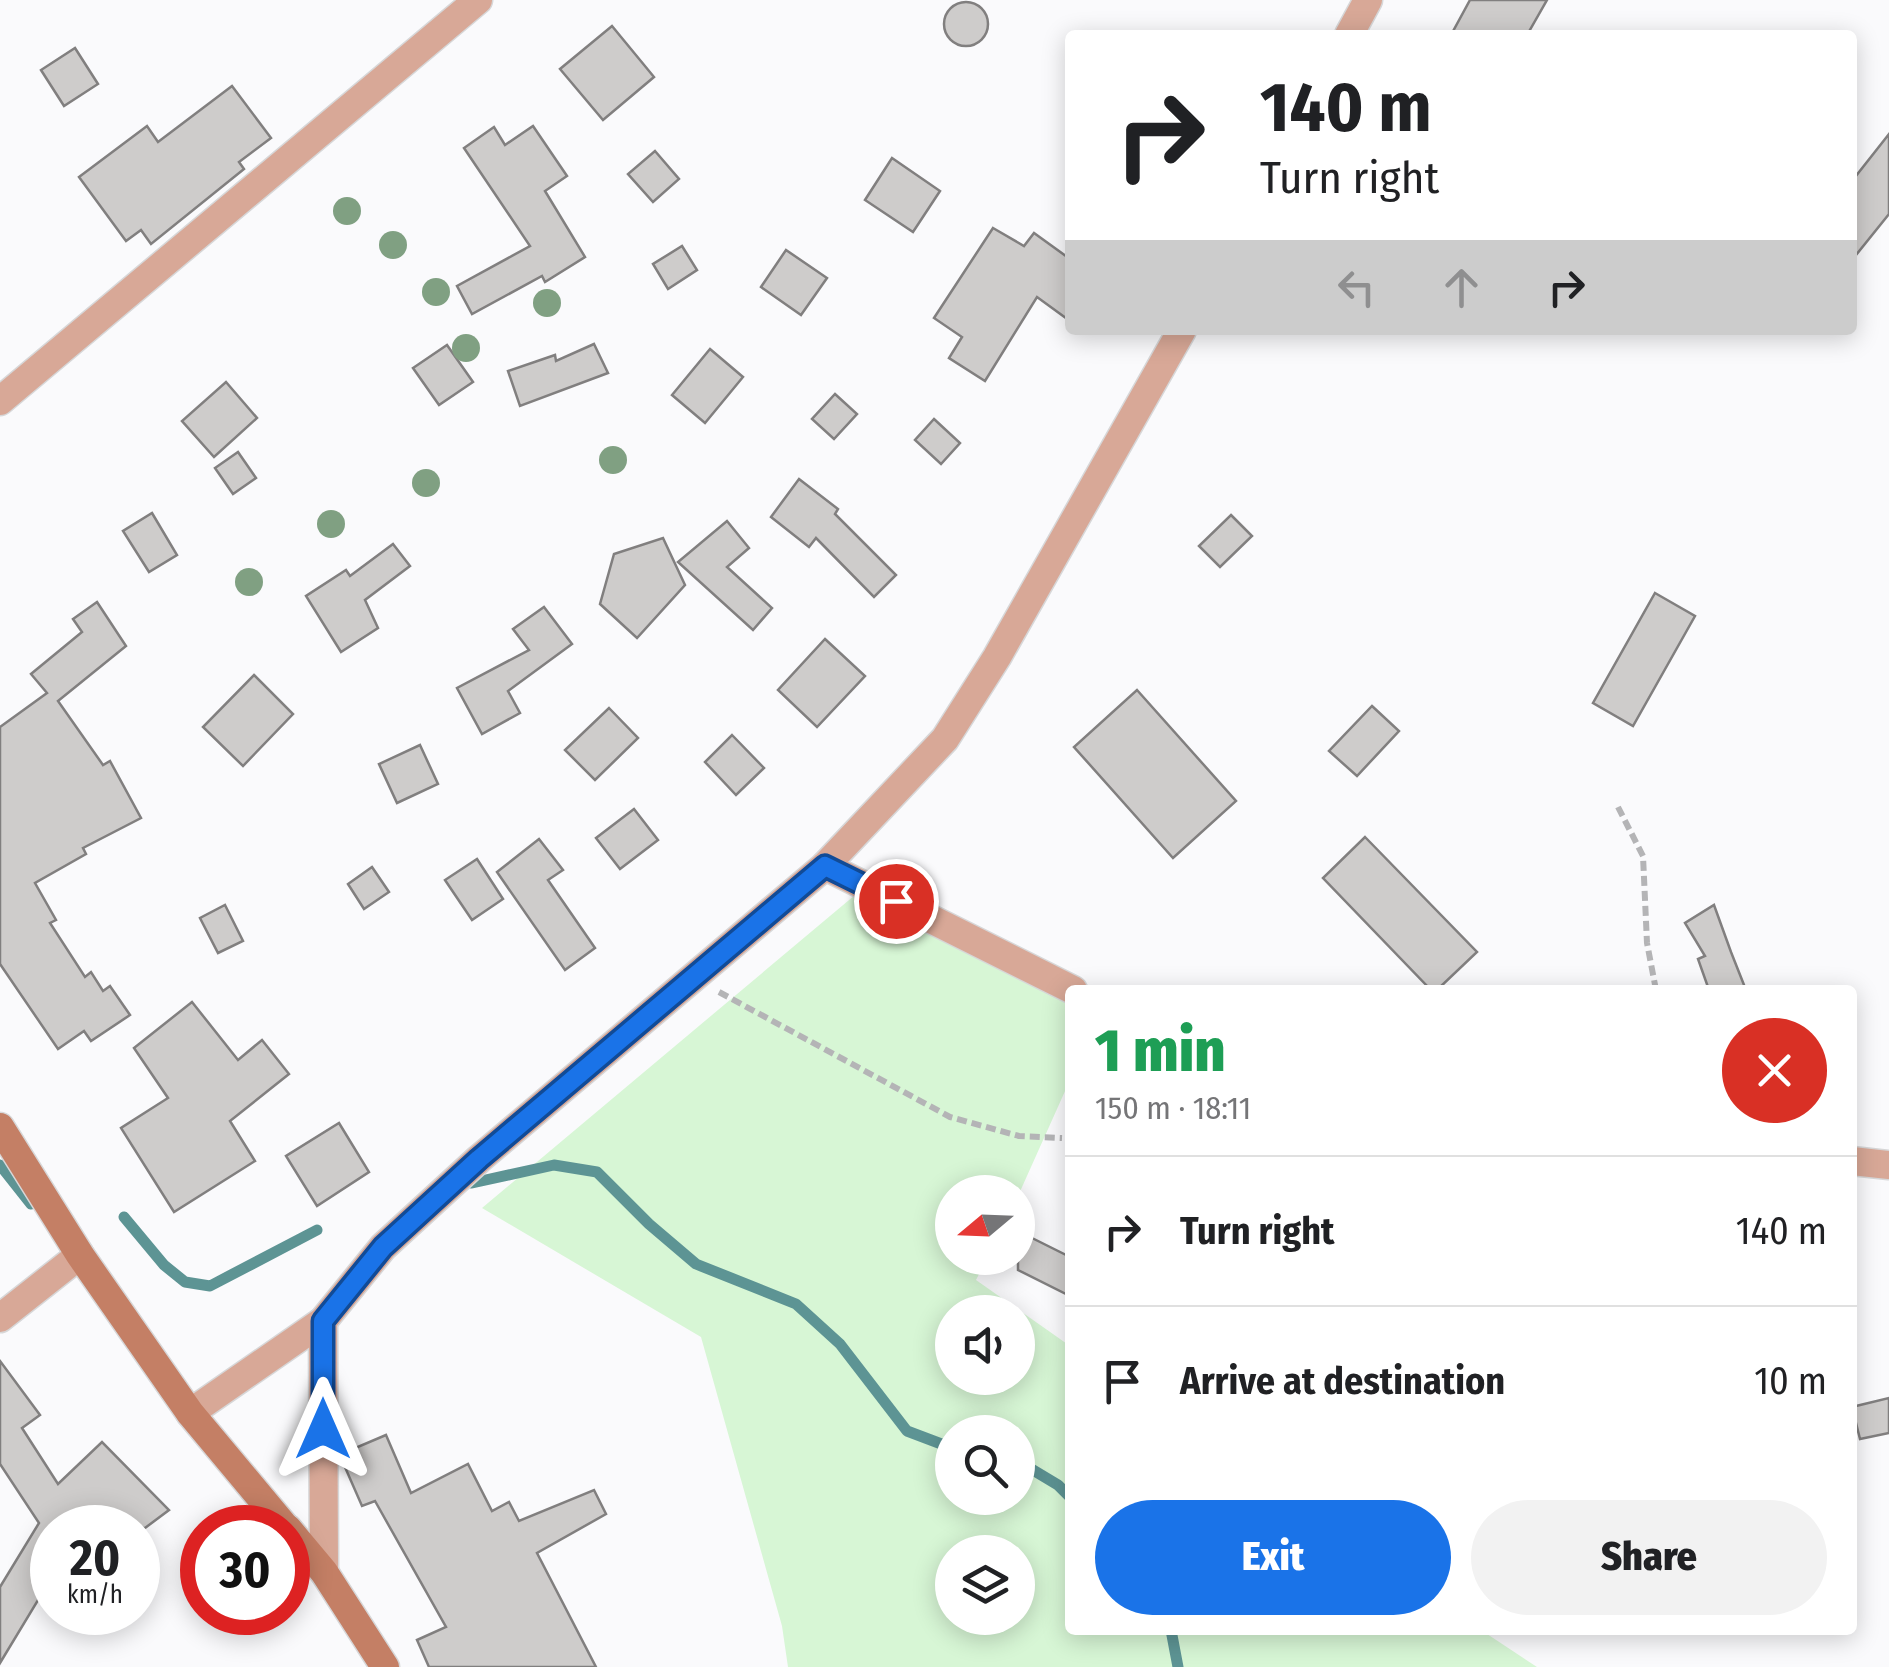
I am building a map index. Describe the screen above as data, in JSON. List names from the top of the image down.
{
  "north": "left",
  "page": {
    "turn": ["140 m", "Turn right"],
    "heading": ["1 min", "150 m · 18:11"],
    "list": [
      {
        "name": "Turn right",
        "value": "140 m"
      },
      {
        "name": "Arrive at destination",
        "value": "10 m"
      }
    ],
    "buttons": ["Exit", "Share"],
    "speed": "20 km/h",
    "limit": "30"
  }
}
